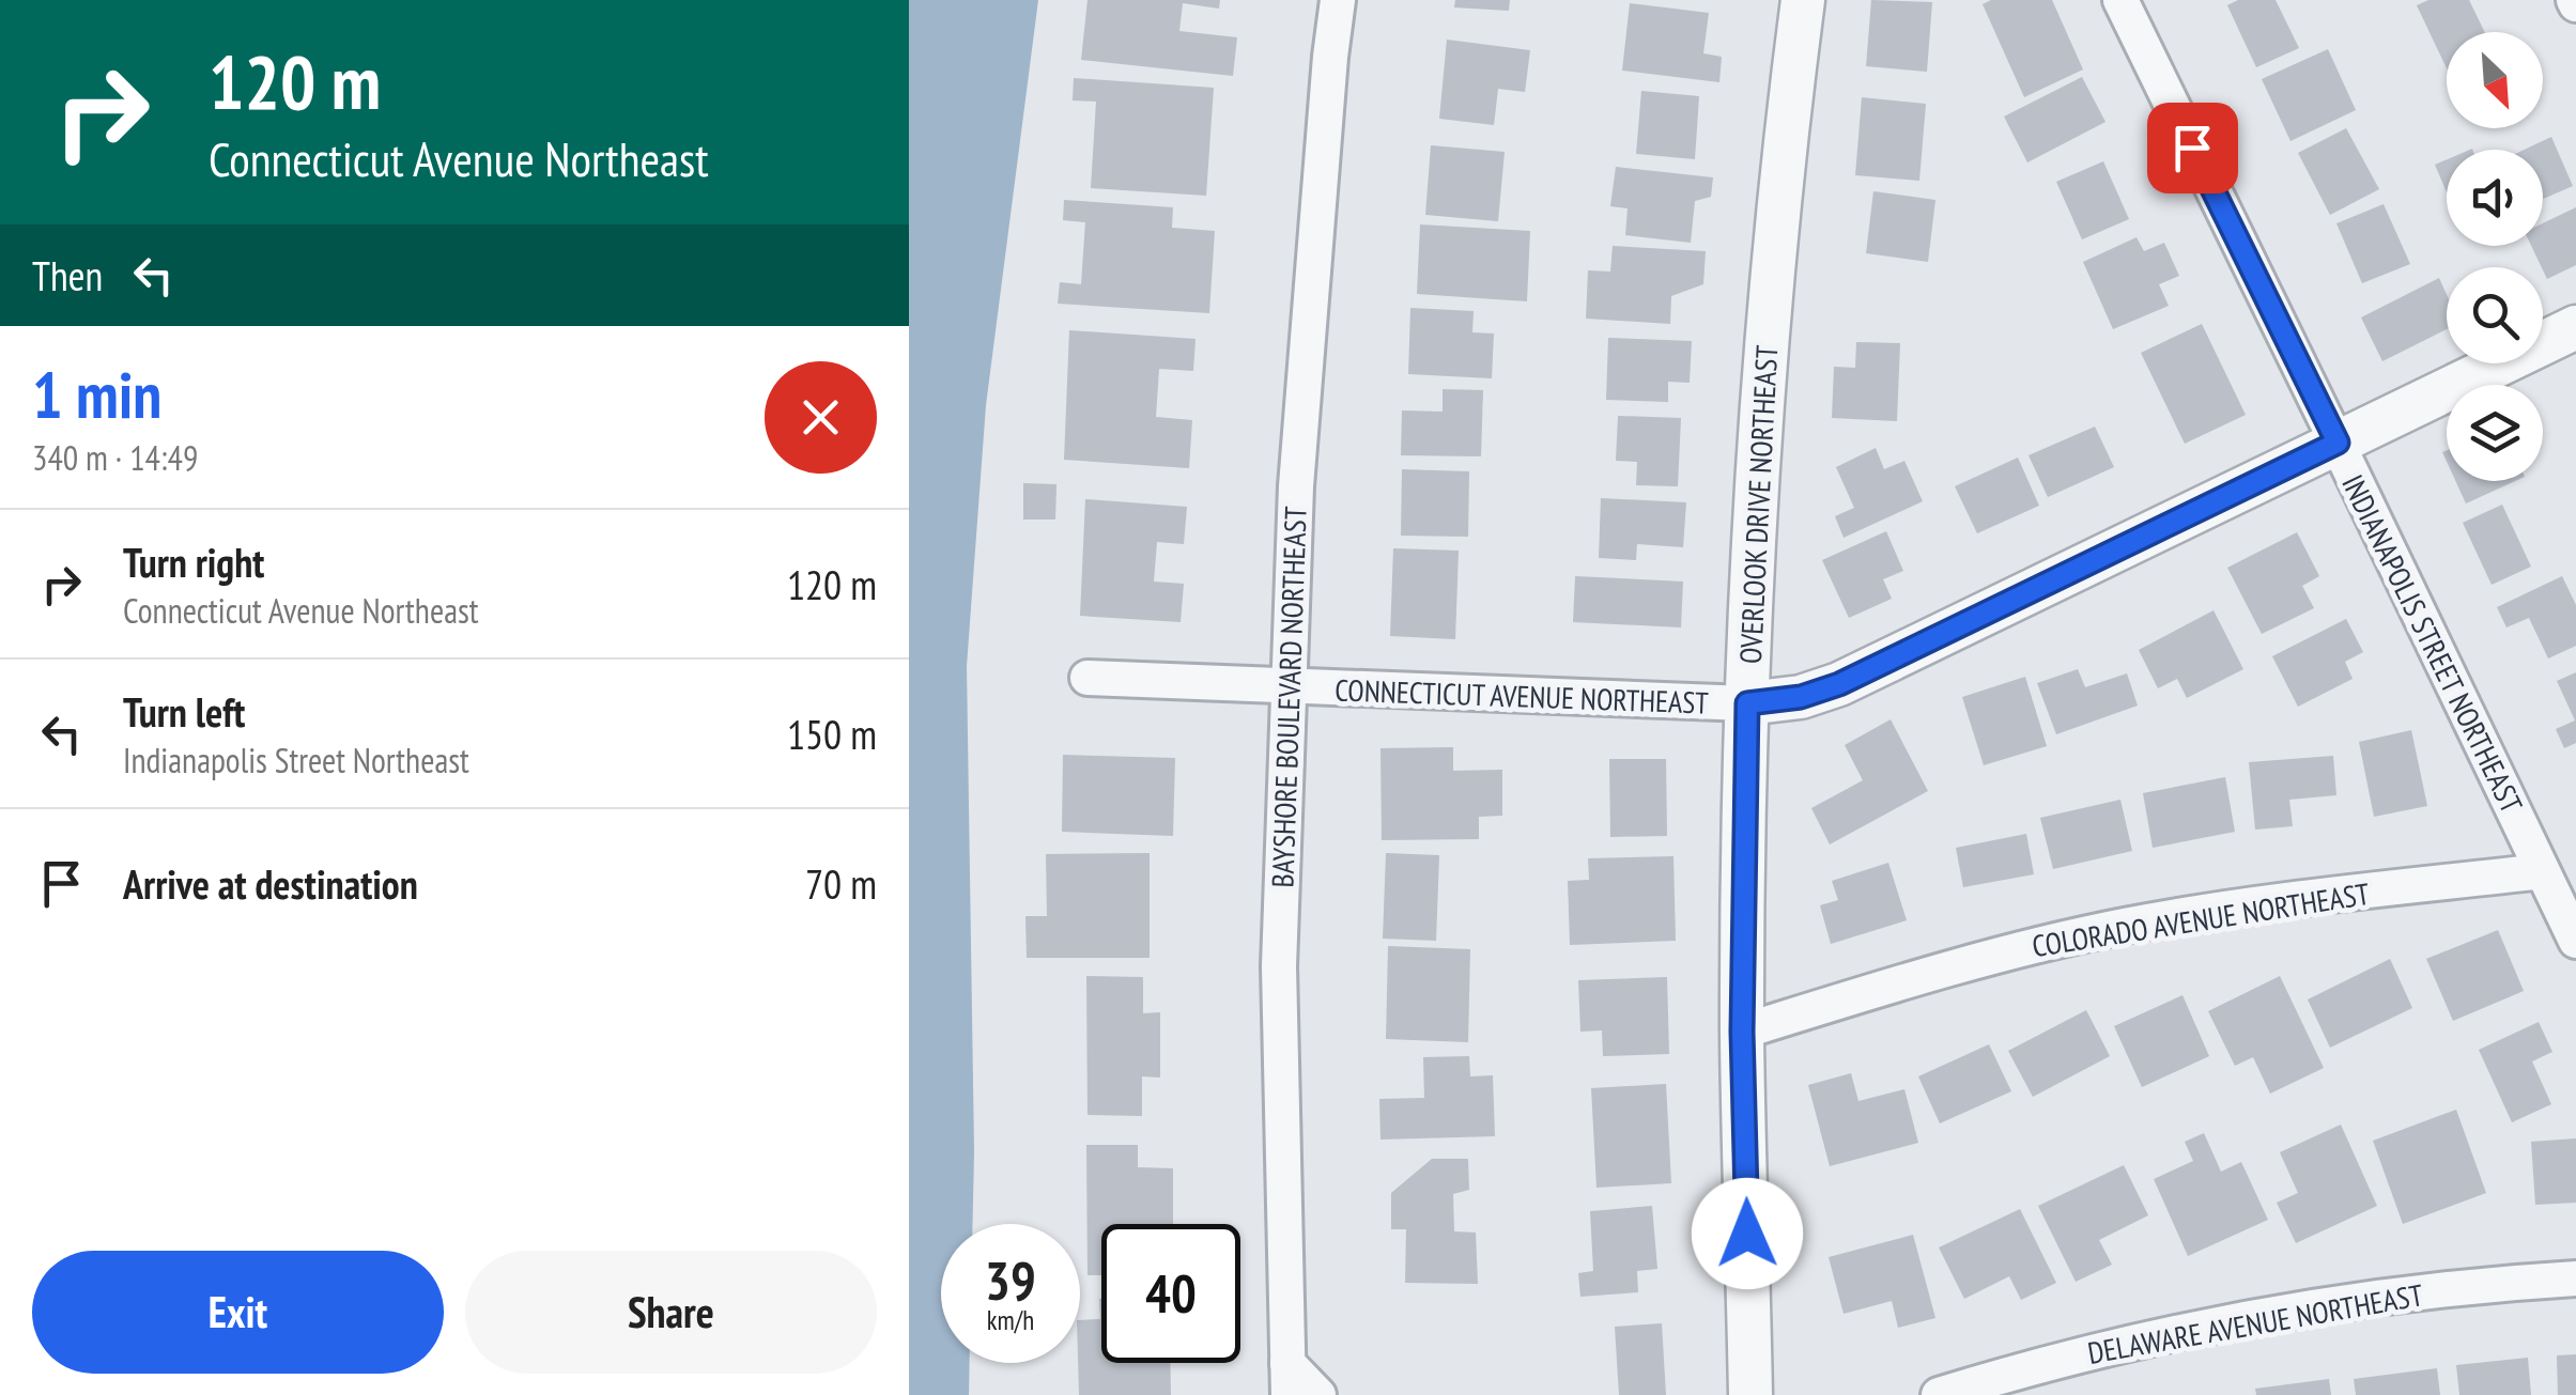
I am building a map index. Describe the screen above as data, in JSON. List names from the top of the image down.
{
  "streets": {
    "street": [
      "OVERLOOK DRIVE NORTHEAST",
      "INDIANAPOLIS STREET NORTHEAST",
      "CONNECTICUT AVENUE NORTHEAST",
      "BAYSHORE BOULEVARD NORTHEAST",
      "COLORADO AVENUE NORTHEAST",
      "DELAWARE AVENUE NORTHEAST"
    ]
  },
  "crossings": [
    ["OVERLOOK DRIVE NORTHEAST", "CONNECTICUT AVENUE NORTHEAST"],
    ["OVERLOOK DRIVE NORTHEAST", "COLORADO AVENUE NORTHEAST"],
    ["INDIANAPOLIS STREET NORTHEAST", "CONNECTICUT AVENUE NORTHEAST"],
    ["INDIANAPOLIS STREET NORTHEAST", "COLORADO AVENUE NORTHEAST"],
    ["CONNECTICUT AVENUE NORTHEAST", "BAYSHORE BOULEVARD NORTHEAST"]
  ],
  "north": "bottom right",
  "page": {
    "turn": ["120 m", "Connecticut Avenue Northeast"],
    "then": "Then",
    "heading": ["1 min", "340 m · 14:49"],
    "list": [
      {
        "name": "Turn right",
        "note": "Connecticut Avenue Northeast",
        "value": "120 m"
      },
      {
        "name": "Turn left",
        "note": "Indianapolis Street Northeast",
        "value": "150 m"
      },
      {
        "name": "Arrive at destination",
        "value": "70 m"
      }
    ],
    "speed": "39 km/h",
    "limit": "40",
    "buttons": ["Exit", "Share"]
  }
}
